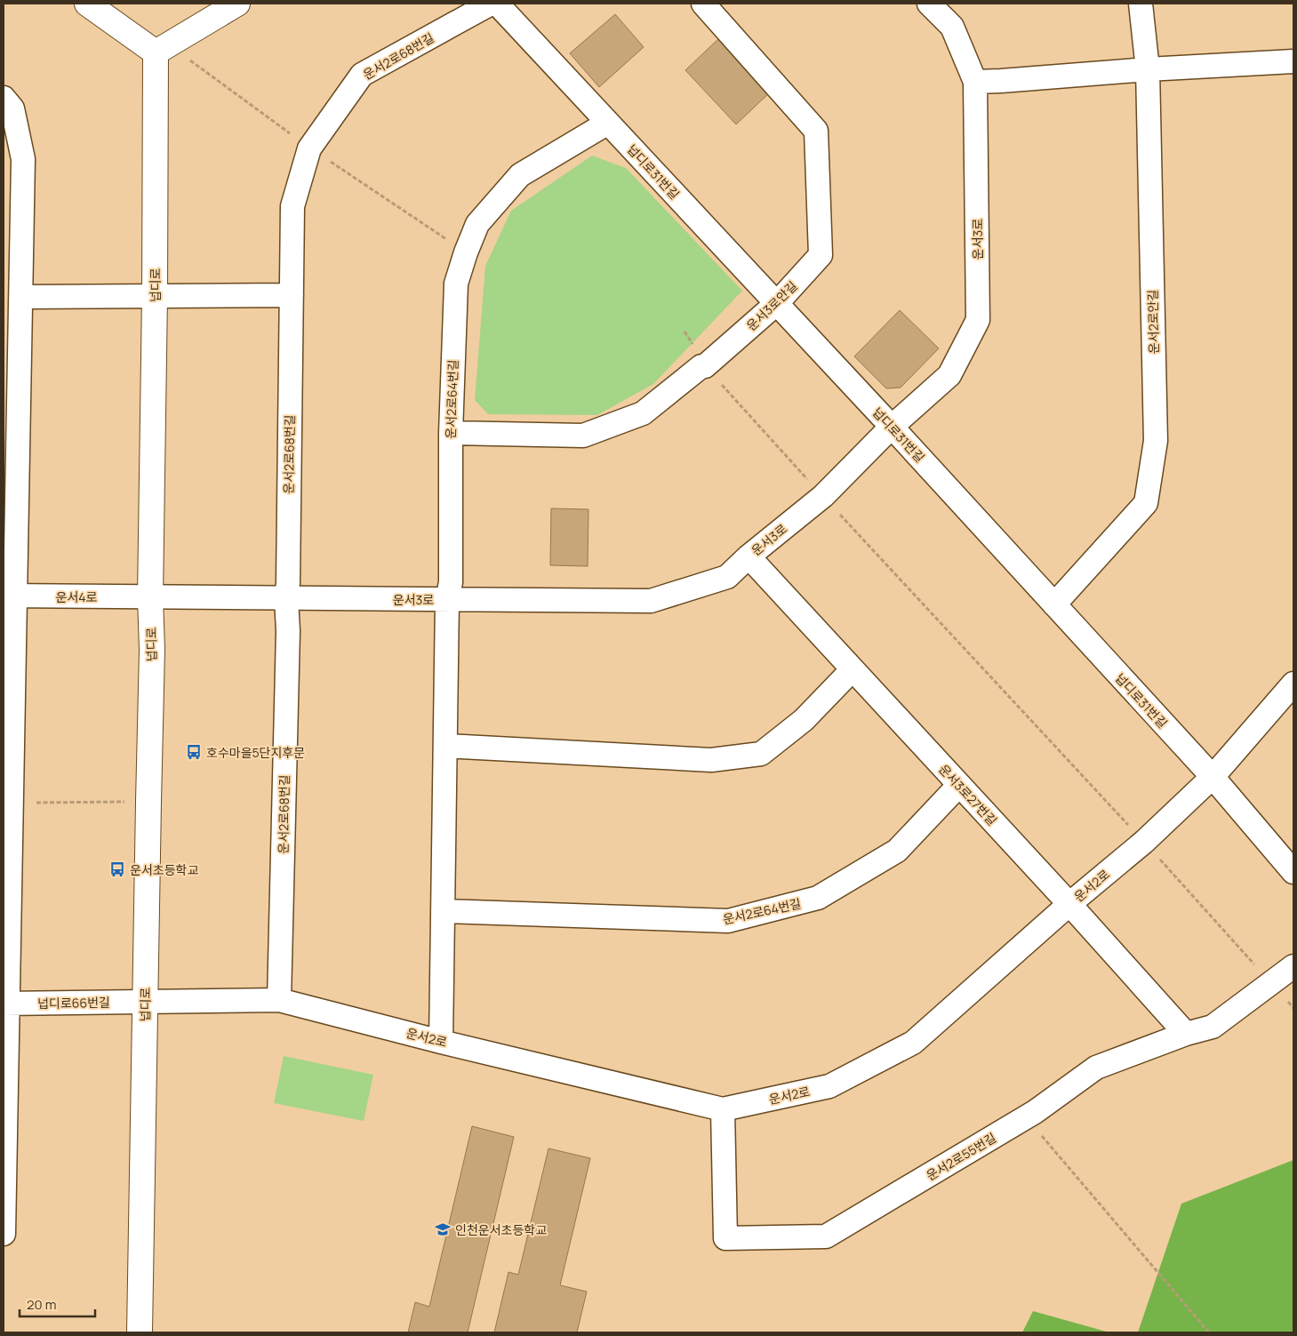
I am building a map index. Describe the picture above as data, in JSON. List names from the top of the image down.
{
  "streets": {
    "street": [
      "운서2로68번길",
      "넙디로31번길",
      "운서3로",
      "넙디로",
      "운서3로안길",
      "운서2로안길",
      "운서2로64번길",
      "운서4로",
      "운서3로27번길",
      "운서2로",
      "넙디로66번길",
      "운서2로55번길"
    ]
  },
  "crossings": [
    ["운서2로68번길", "운서3로"],
    ["운서2로68번길", "운서2로"],
    ["넙디로31번길", "운서3로"],
    ["넙디로31번길", "운서3로안길"],
    ["넙디로31번길", "운서2로안길"],
    ["넙디로31번길", "운서2로64번길"],
    ["넙디로31번길", "운서2로"],
    ["운서3로", "넙디로"],
    ["운서3로", "운서2로64번길"],
    ["운서3로", "운서4로"],
    ["운서3로", "운서3로27번길"],
    ["넙디로", "운서4로"],
    ["넙디로", "운서2로"],
    ["넙디로", "넙디로66번길"],
    ["운서3로안길", "운서2로64번길"],
    ["운서2로64번길", "운서3로27번길"],
    ["운서2로64번길", "운서2로"],
    ["운서3로27번길", "운서2로"],
    ["운서3로27번길", "운서2로55번길"],
    ["운서2로", "넙디로66번길"],
    ["운서2로", "운서2로55번길"]
  ],
  "places": {
    "bus stop": ["호수마을5단지후문", "운서초등학교"],
    "school or university": ["인천운서초등학교"]
  },
  "scale_bar": "20 m"
}
